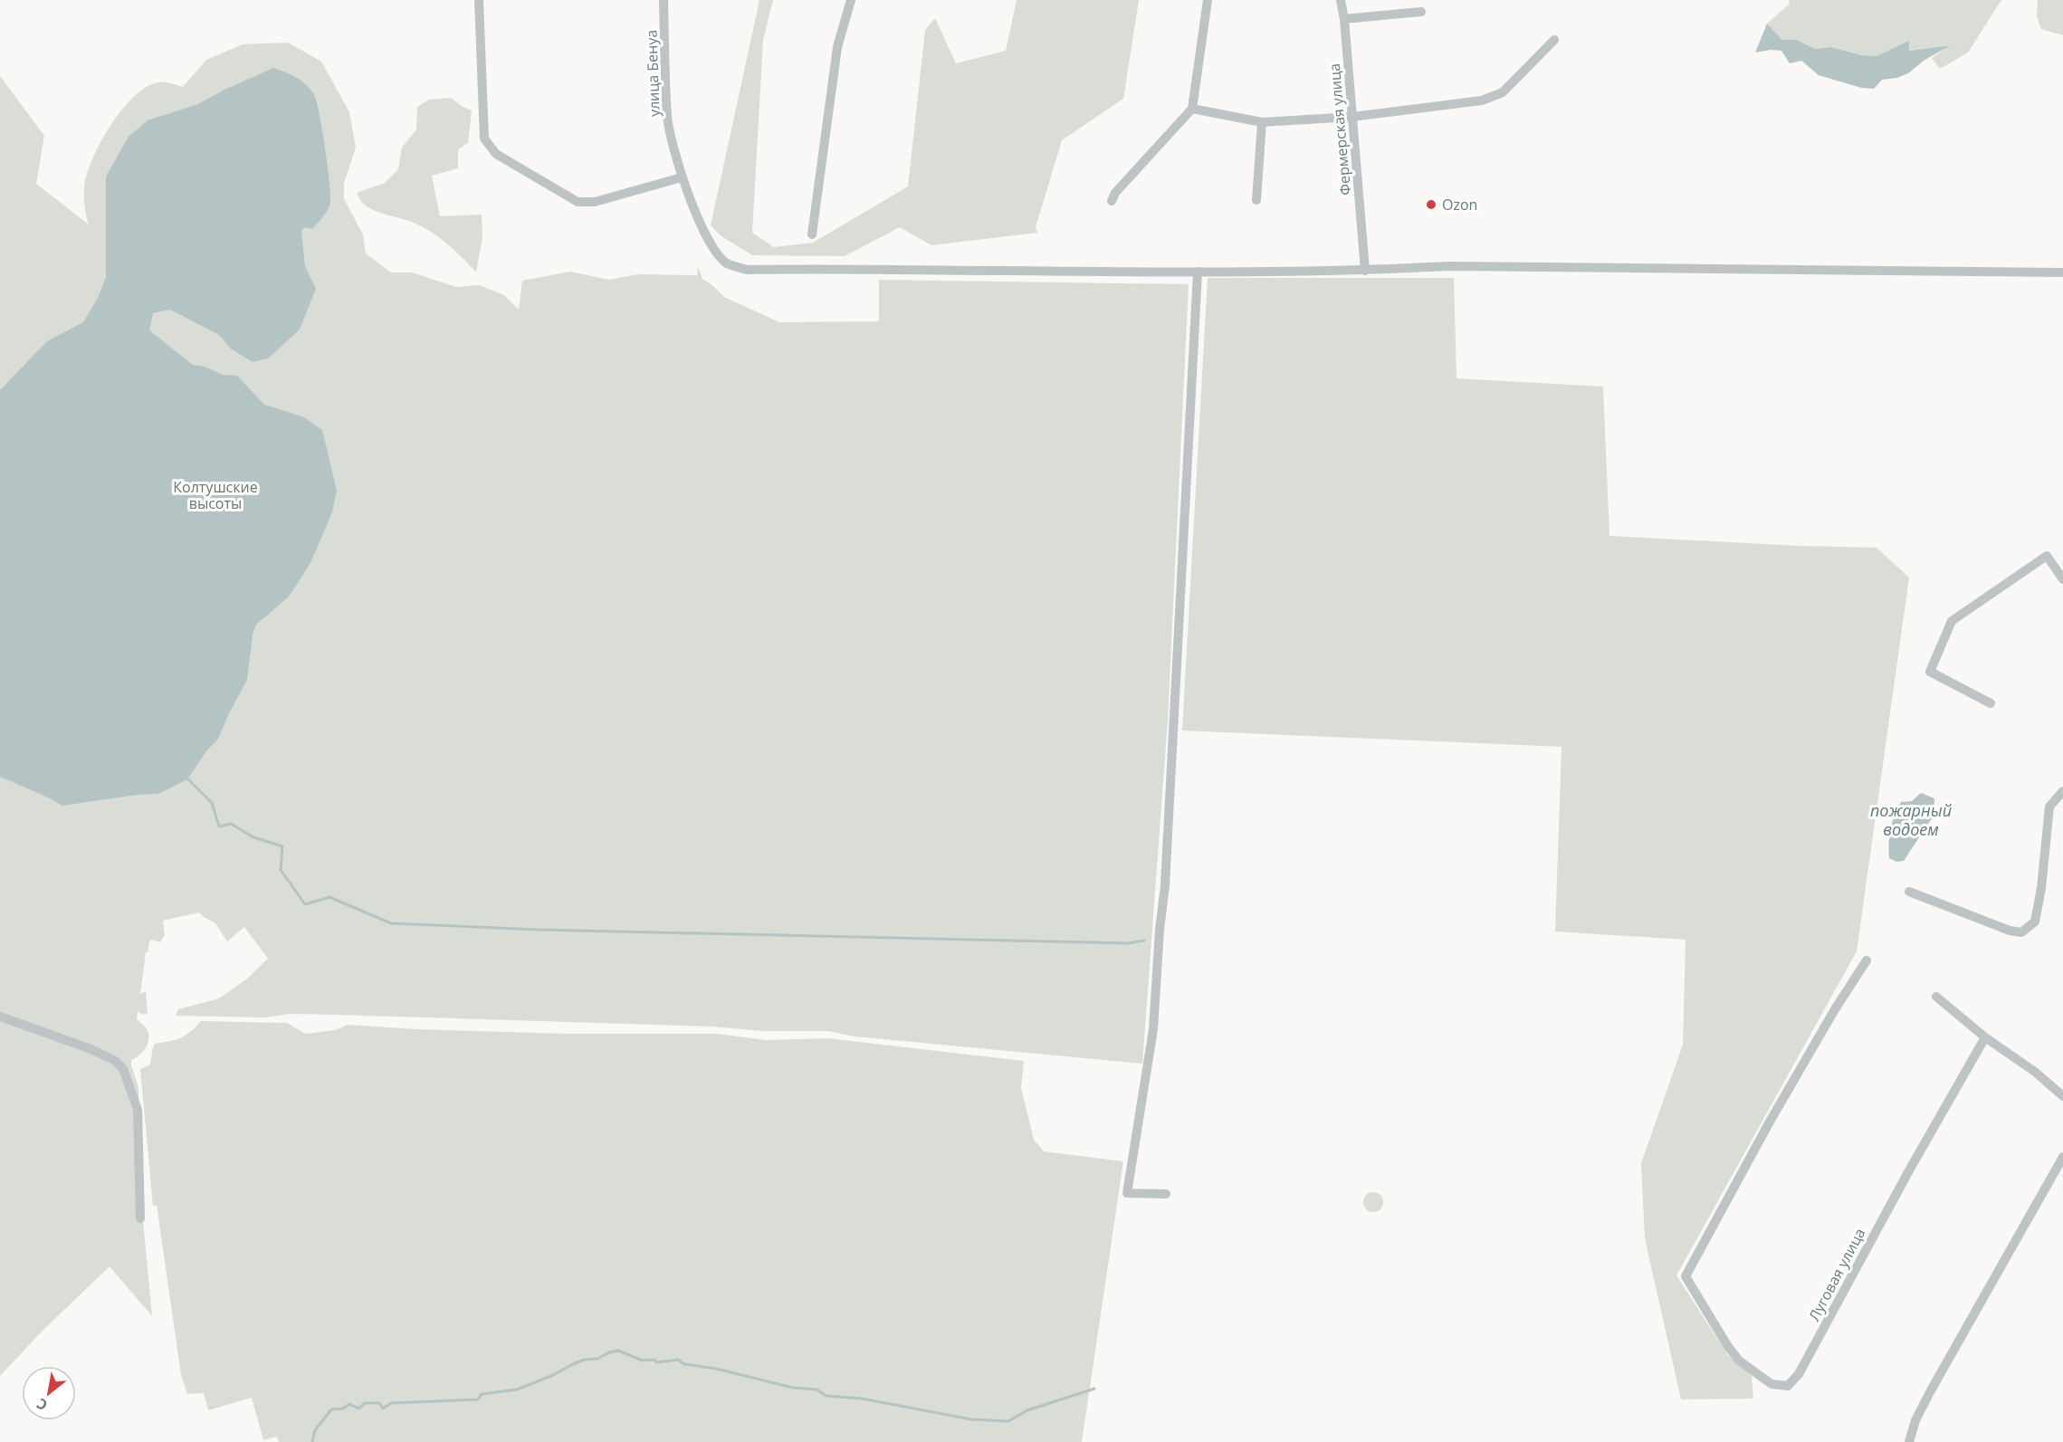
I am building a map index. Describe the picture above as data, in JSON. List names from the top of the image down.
{
  "streets": {
    "street": ["улица Бенуа", "Фермерская улица", "Луговая улица"]
  },
  "crossings": [
    ["улица Бенуа", "Фермерская улица"]
  ],
  "water": ["пожарный водоем"],
  "parks": ["Колтушские высоты"],
  "places": ["Ozon"],
  "north": "bottom left"
}
